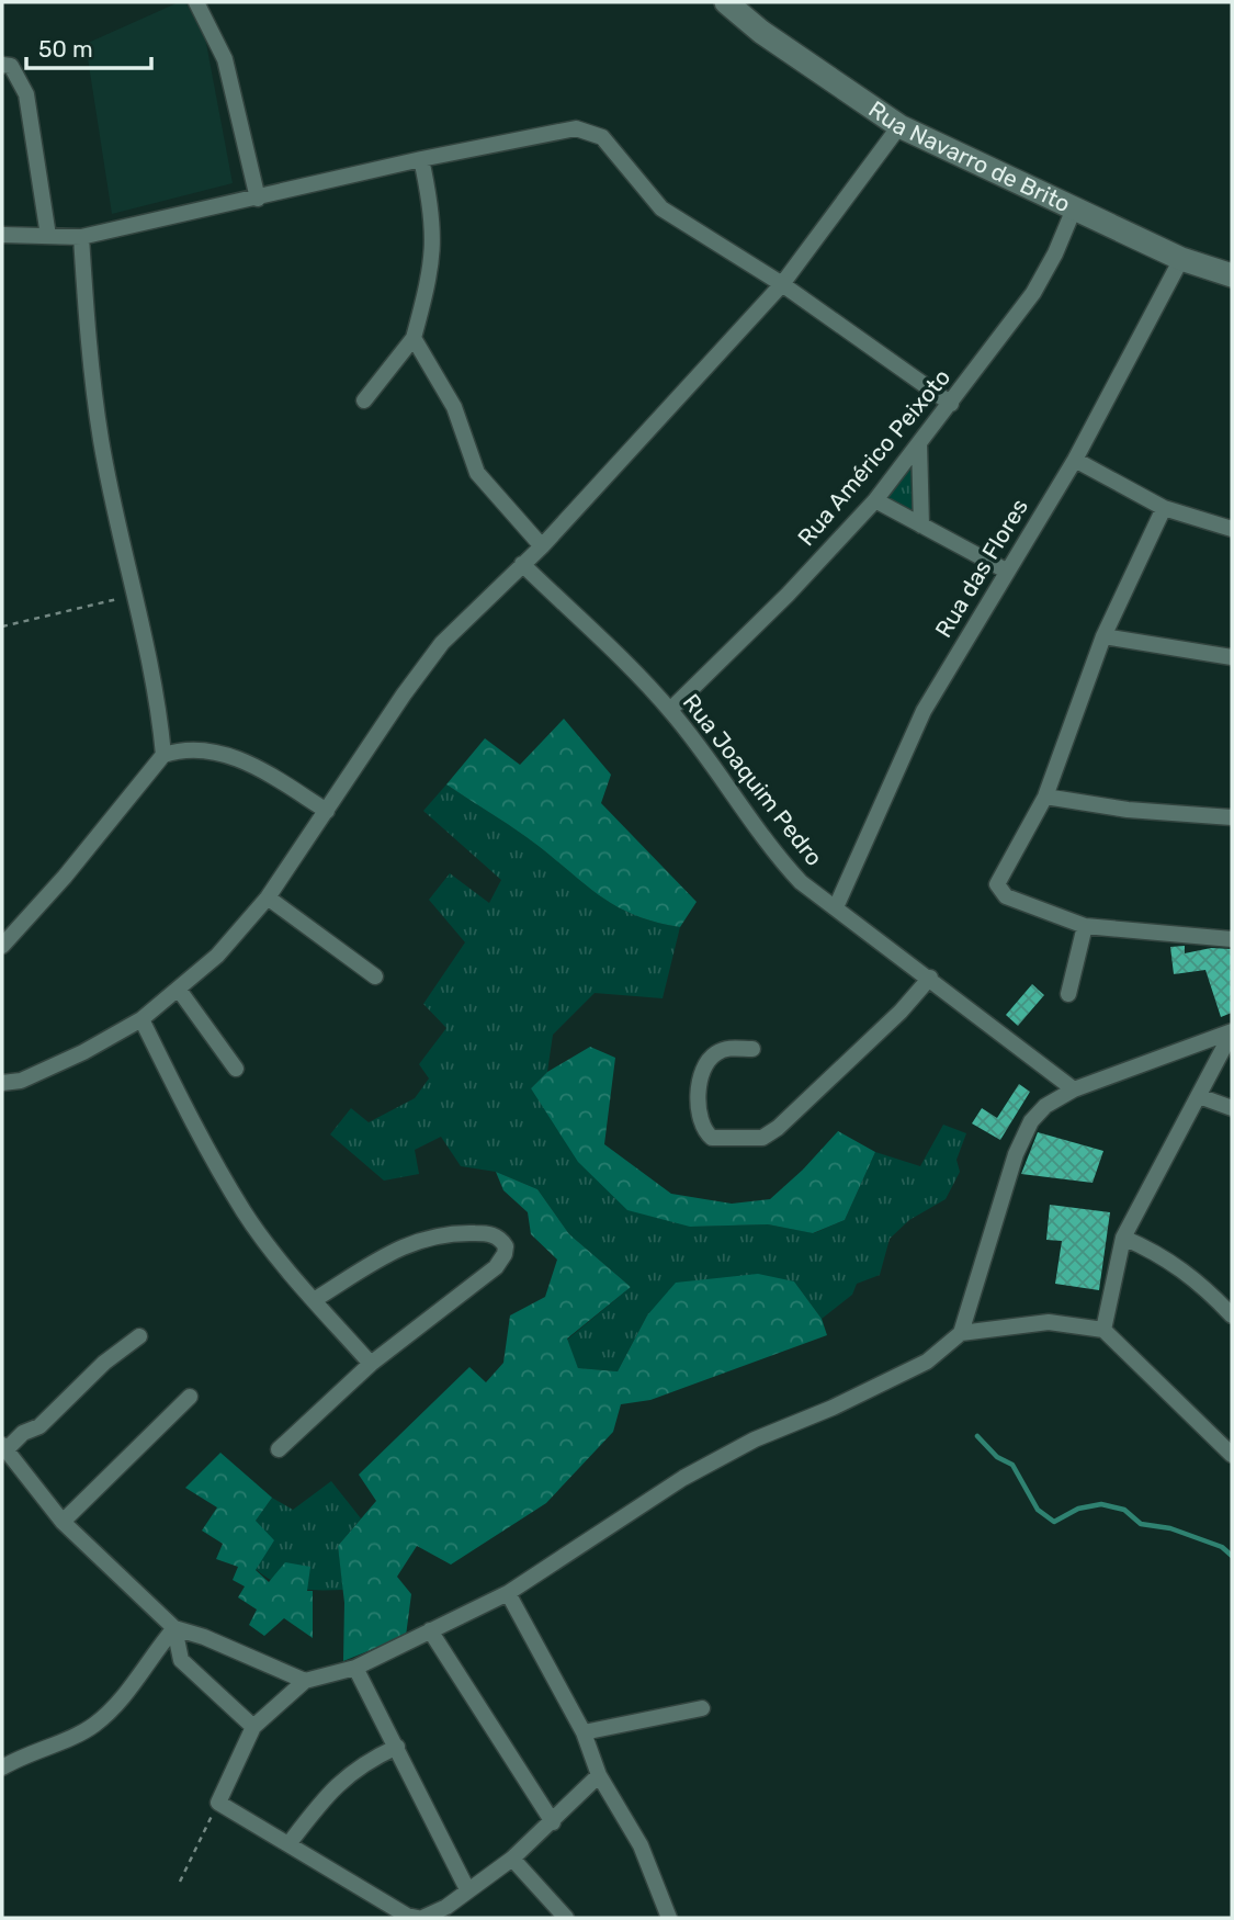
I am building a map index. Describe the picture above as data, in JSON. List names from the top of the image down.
{
  "streets": {
    "main road": ["Rua Navarro de Brito"],
    "street": ["Rua Américo Peixoto", "Rua das Flores", "Rua Joaquim Pedro"]
  },
  "crossings": [
    ["Rua Navarro de Brito", "Rua Américo Peixoto"],
    ["Rua Navarro de Brito", "Rua das Flores"],
    ["Rua Américo Peixoto", "Rua Joaquim Pedro"],
    ["Rua das Flores", "Rua Joaquim Pedro"]
  ],
  "scale_bar": "50 m"
}
